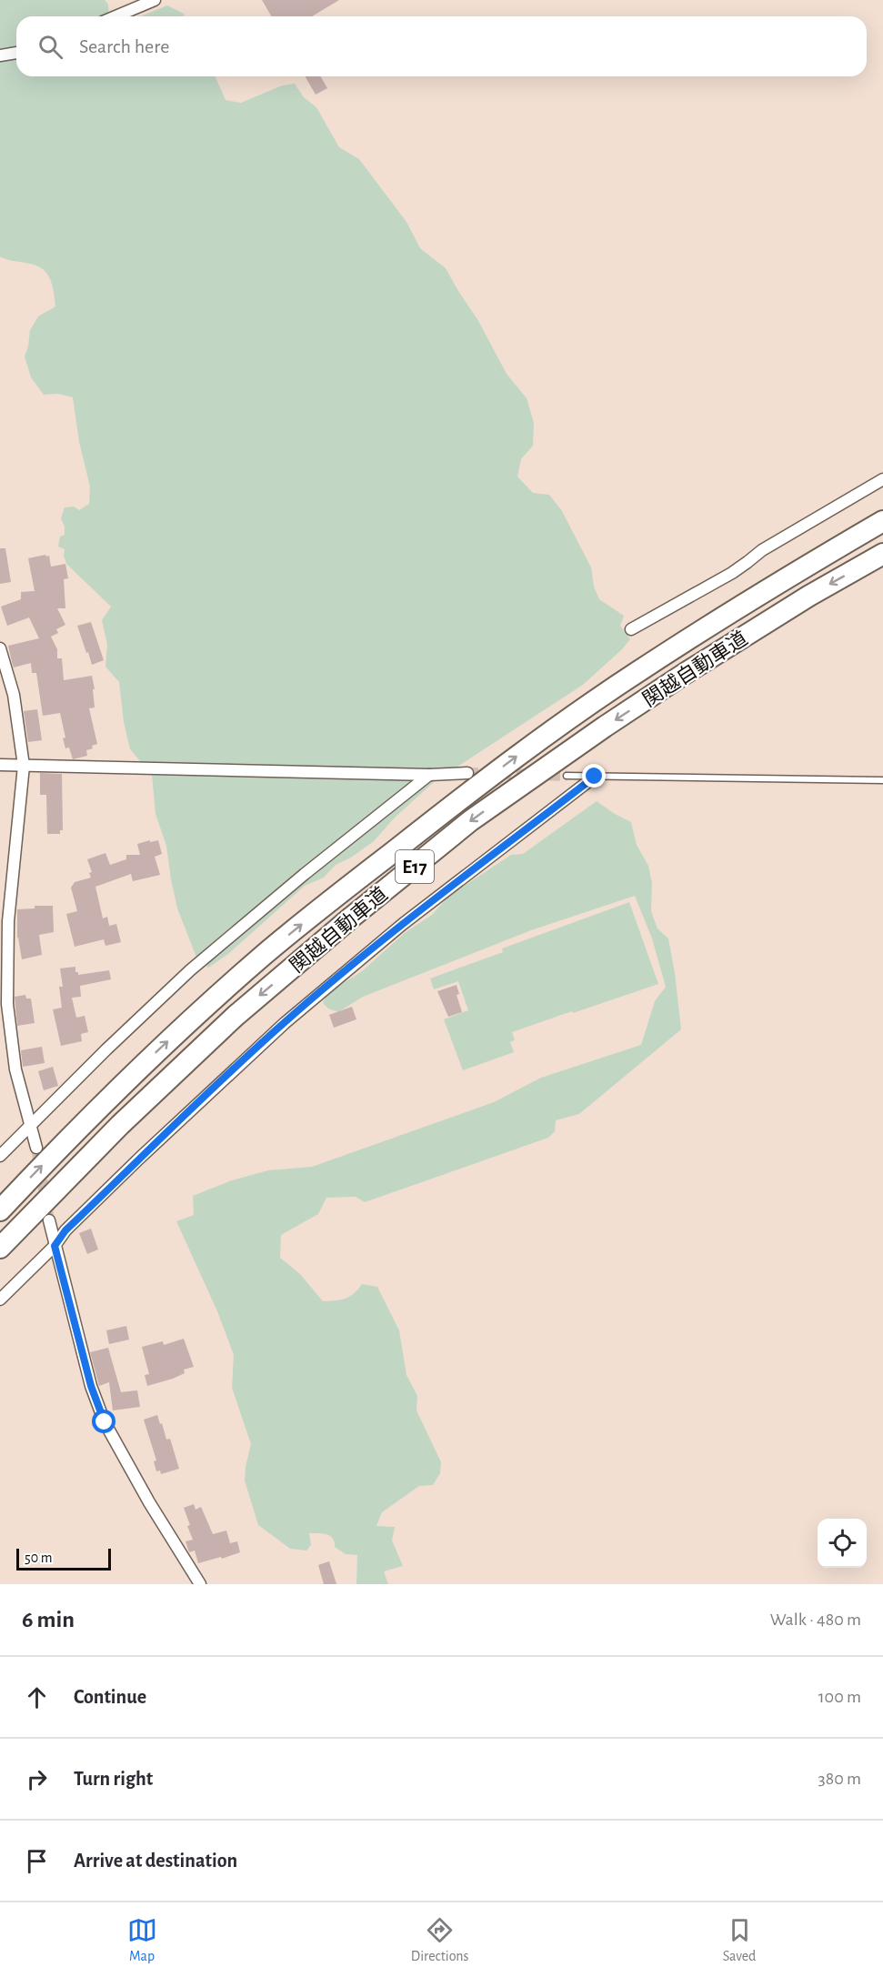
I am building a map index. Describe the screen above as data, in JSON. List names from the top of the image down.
{
  "streets": {
    "highway": ["関越自動車道", "E17"]
  },
  "scale_bar": "50 m",
  "page": {
    "search": "Search here",
    "scale": "50 m",
    "heading": ["6 min", "Walk · 480 m"],
    "list": [
      ["Continue", "100 m"],
      ["Turn right", "380 m"],
      "Arrive at destination"
    ],
    "nav": ["Map", "Directions", "Saved"]
  }
}
